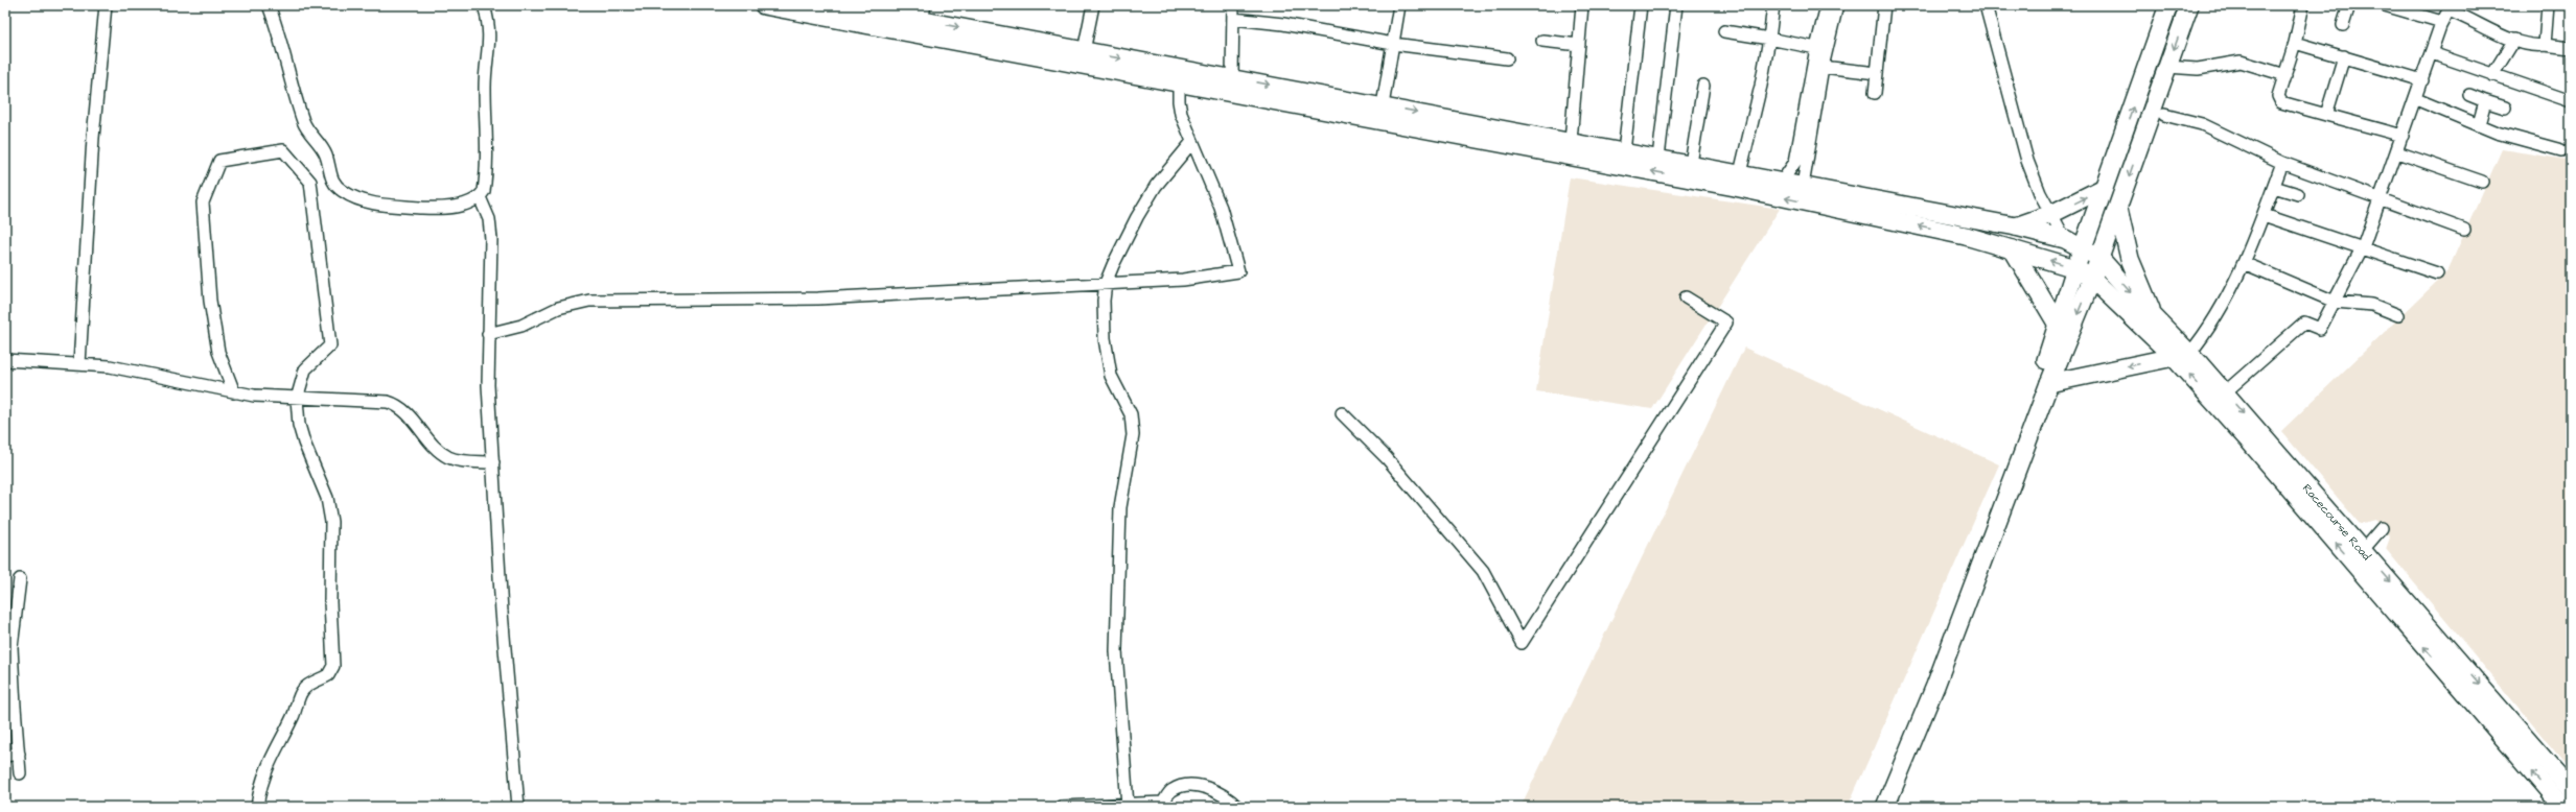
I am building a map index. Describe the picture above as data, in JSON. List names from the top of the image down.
{
  "streets": {
    "main road": ["Racecourse Road"]
  }
}
